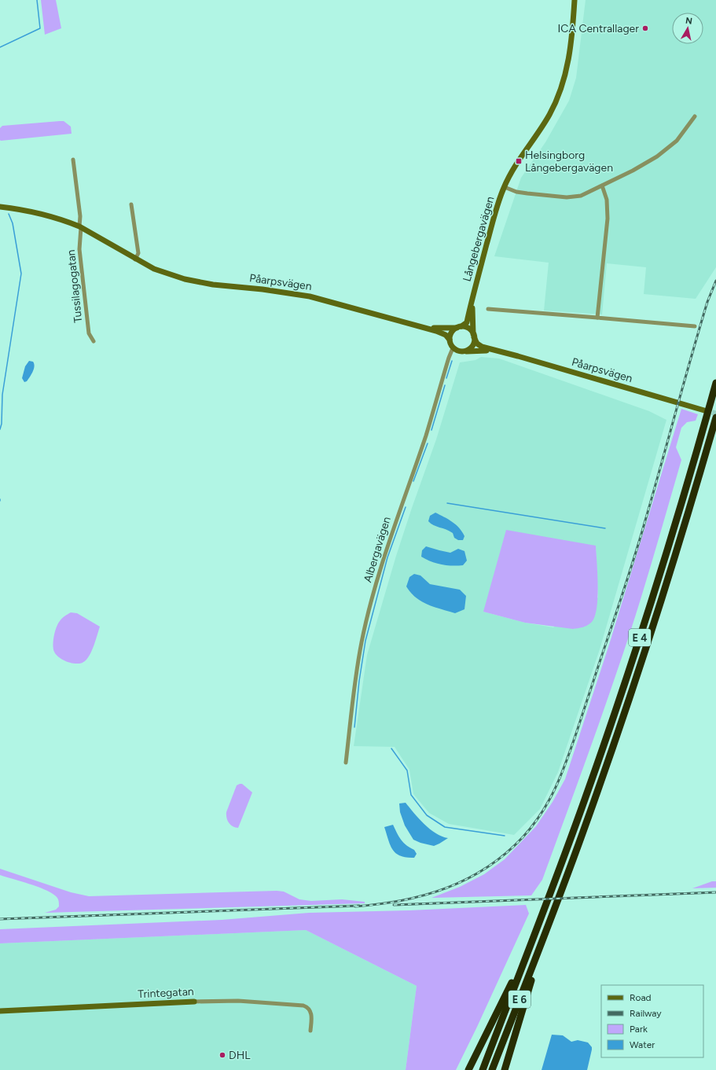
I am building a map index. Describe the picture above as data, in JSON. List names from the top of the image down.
{
  "streets": {
    "highway": ["E 4", "E 6"],
    "street": [
      "Långebergavägen",
      "Påarpsvägen",
      "Tussilagogatan",
      "Albergavägen",
      "Trintegatan"
    ]
  },
  "crossings": [
    ["Långebergavägen", "Påarpsvägen"],
    ["Långebergavägen", "Albergavägen"],
    ["Påarpsvägen", "Tussilagogatan"],
    ["Påarpsvägen", "Albergavägen"],
    ["E 4", "E 6"]
  ],
  "places": {
    "other": ["ICA Centrallager", "DHL"],
    "transit": ["Helsingborg Långebergavägen"]
  },
  "legend": [
    "Road",
    "Railway",
    "Park",
    "Water"
  ],
  "north": "top"
}
